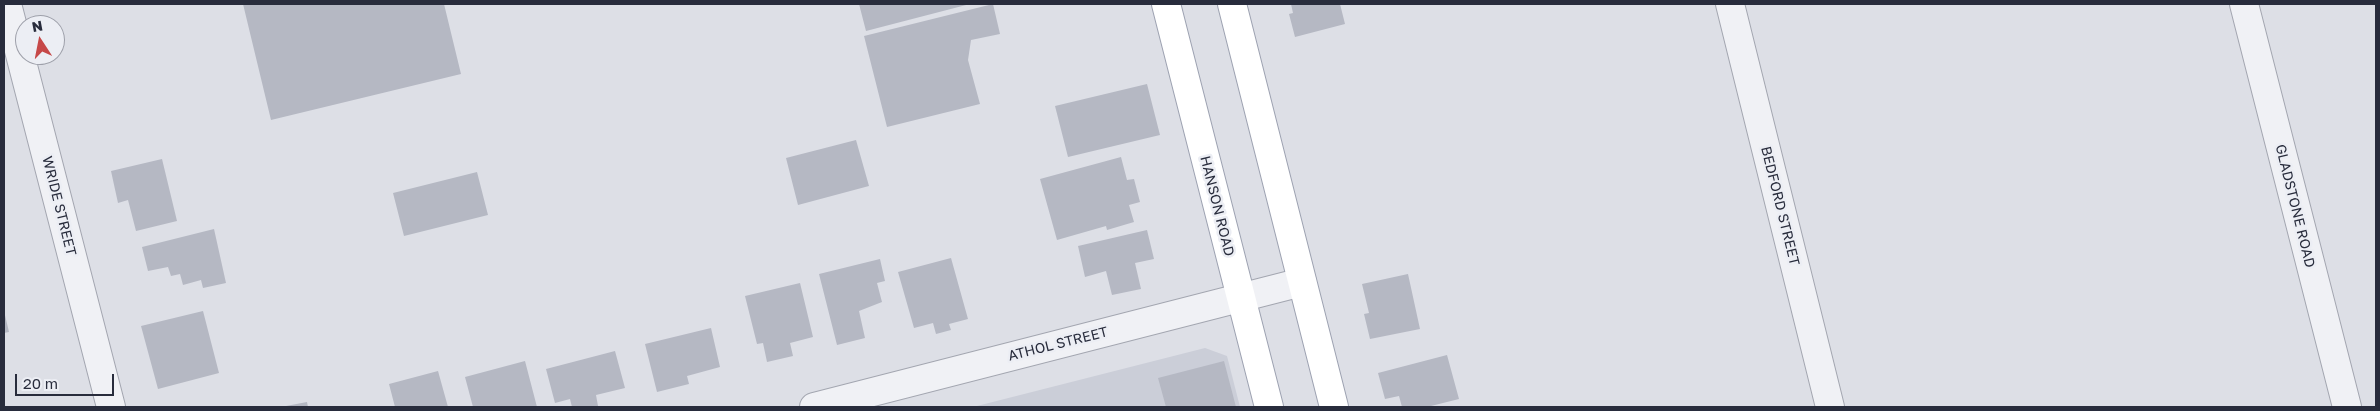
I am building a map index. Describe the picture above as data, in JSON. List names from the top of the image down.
{
  "streets": {
    "main road": ["HANSON ROAD"],
    "street": [
      "WRIDE STREET",
      "BEDFORD STREET",
      "GLADSTONE ROAD",
      "ATHOL STREET"
    ]
  },
  "crossings": [
    ["HANSON ROAD", "ATHOL STREET"]
  ],
  "scale_bar": "20 m",
  "north": "top"
}
